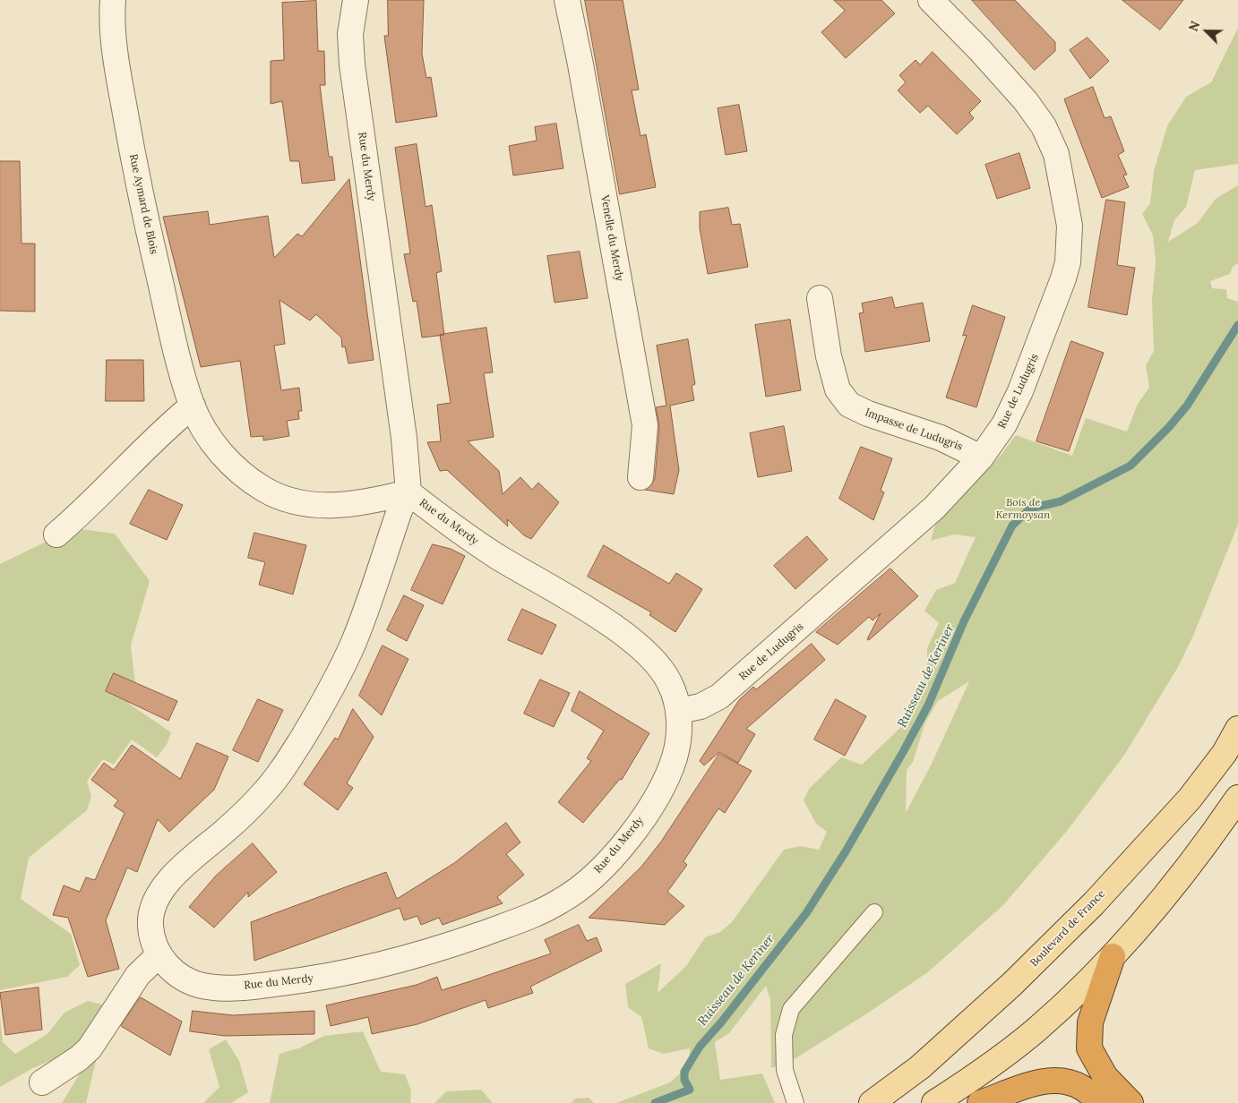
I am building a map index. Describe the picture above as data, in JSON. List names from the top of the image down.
{
  "streets": {
    "main road": ["Boulevard de France"],
    "street": [
      "Rue du Merdy",
      "Rue Aymard de Blois",
      "Venelle du Merdy",
      "Rue de Ludugris",
      "Impasse de Ludugris"
    ]
  },
  "crossings": [
    ["Rue du Merdy", "Rue Aymard de Blois"],
    ["Rue du Merdy", "Rue de Ludugris"],
    ["Rue de Ludugris", "Impasse de Ludugris"]
  ],
  "water": ["Ruisseau de Keriner"],
  "parks": ["Bois de Kermoysan"],
  "north": "top left"
}
